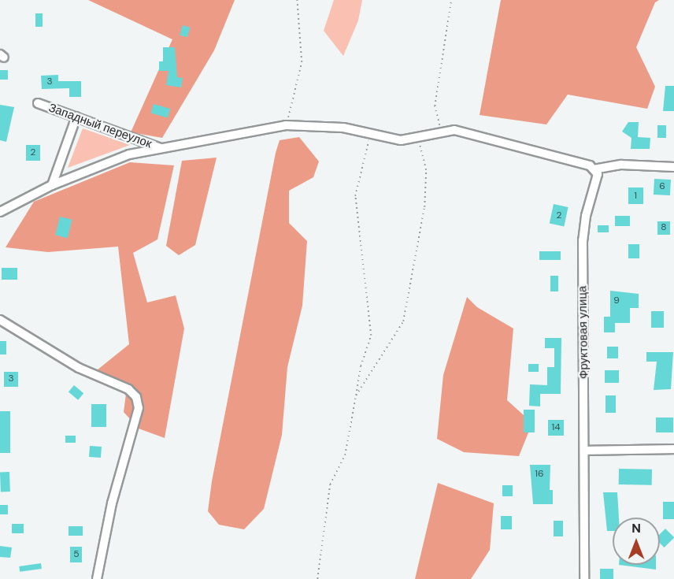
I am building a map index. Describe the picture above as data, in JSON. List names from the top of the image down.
{
  "streets": {
    "street": ["Западный переулок", "Фруктовая улица"]
  },
  "house_numbers": [
    "3",
    "2",
    "6",
    "1",
    "2",
    "8",
    "9",
    "3",
    "14",
    "16",
    "5"
  ],
  "north": "top"
}
